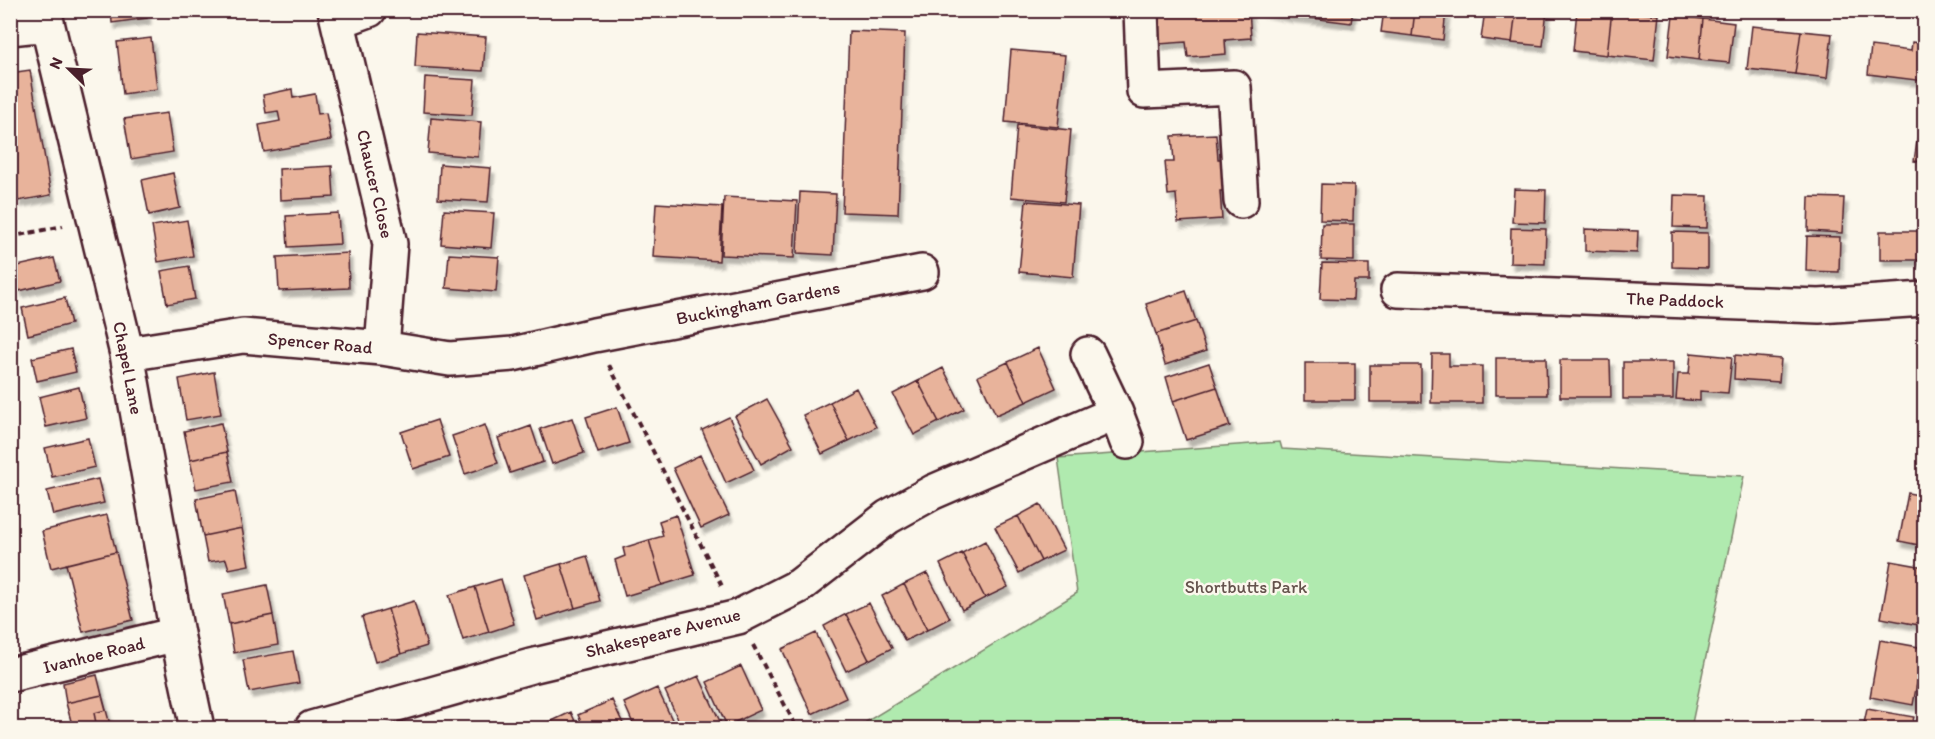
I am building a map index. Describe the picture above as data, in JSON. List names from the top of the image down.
{
  "streets": {
    "street": [
      "Chaucer Close",
      "The Paddock",
      "Buckingham Gardens",
      "Spencer Road",
      "Chapel Lane",
      "Shakespeare Avenue",
      "Ivanhoe Road"
    ]
  },
  "crossings": [
    ["Chaucer Close", "Spencer Road"],
    ["Buckingham Gardens", "Spencer Road"],
    ["Spencer Road", "Chapel Lane"],
    ["Chapel Lane", "Ivanhoe Road"]
  ],
  "parks": ["Shortbutts Park"],
  "north": "top left"
}
